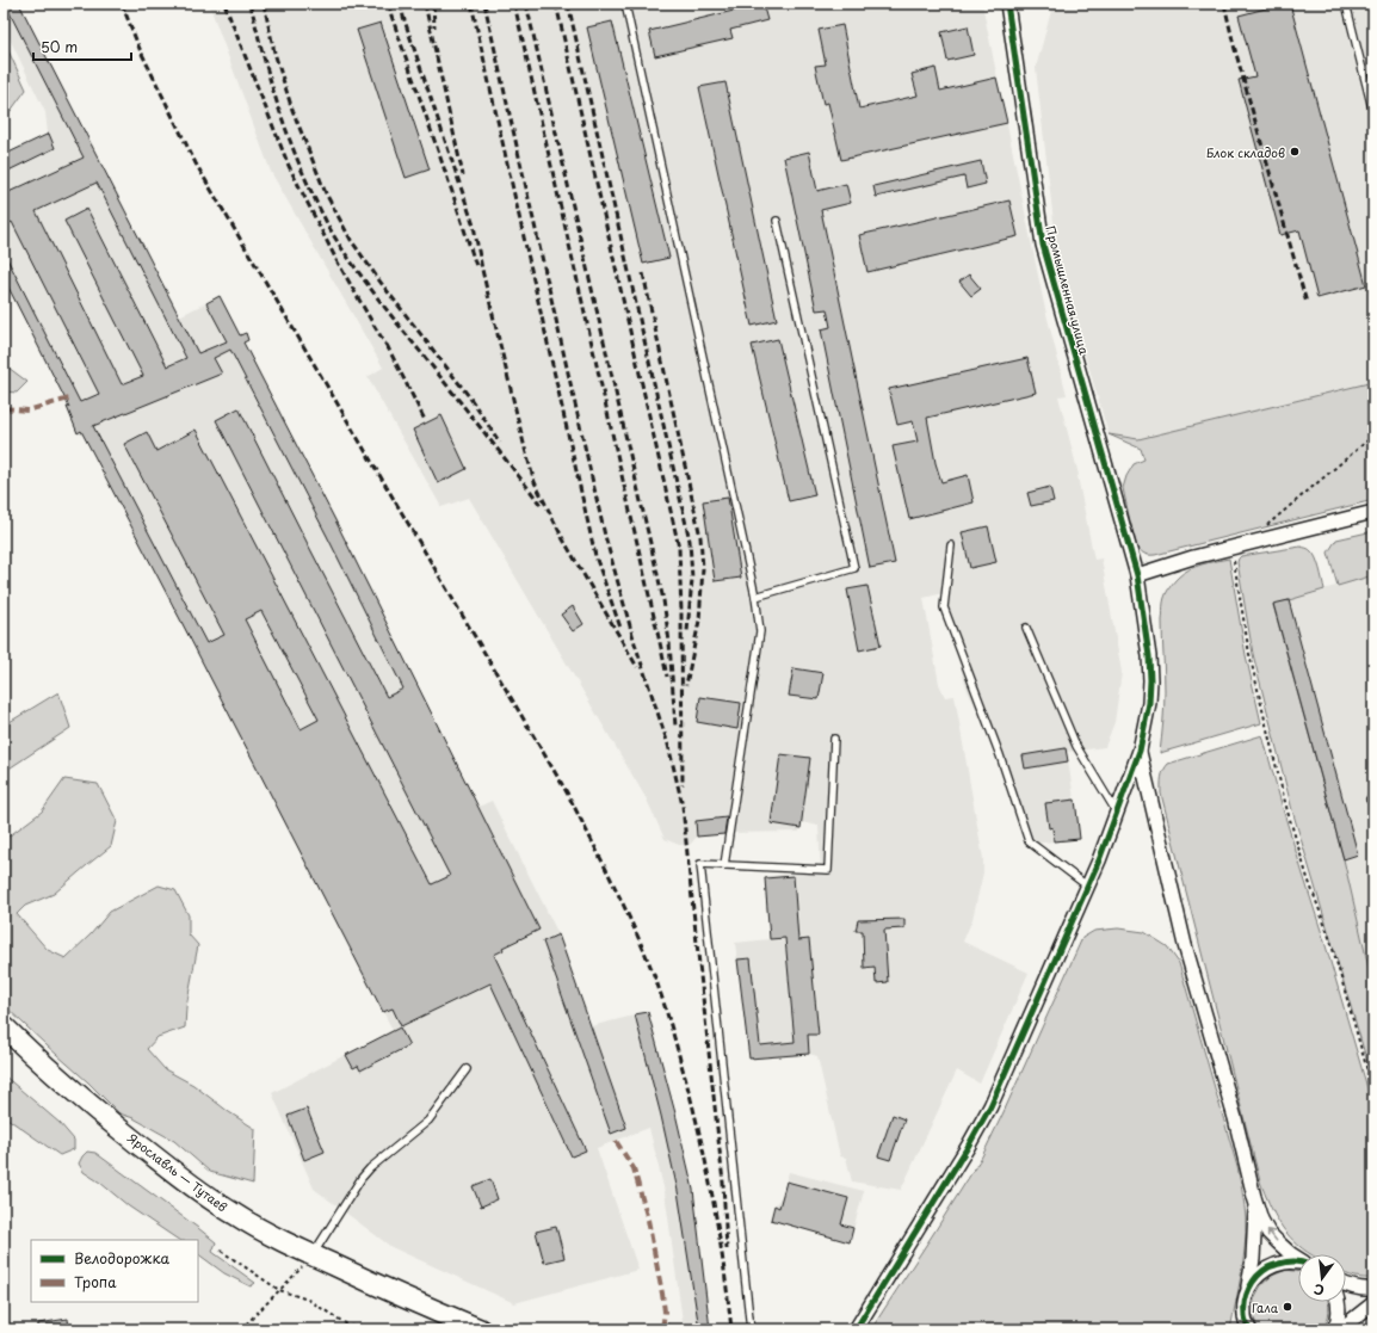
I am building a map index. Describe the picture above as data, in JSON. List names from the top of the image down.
{
  "streets": {
    "main road": ["Ярославль — Тутаев"],
    "street": ["Промышленная улица"]
  },
  "places": ["Блок складов", "Гала"],
  "legend": ["Велодорожка", "Тропа"],
  "scale_bar": "50 m",
  "north": "bottom"
}
